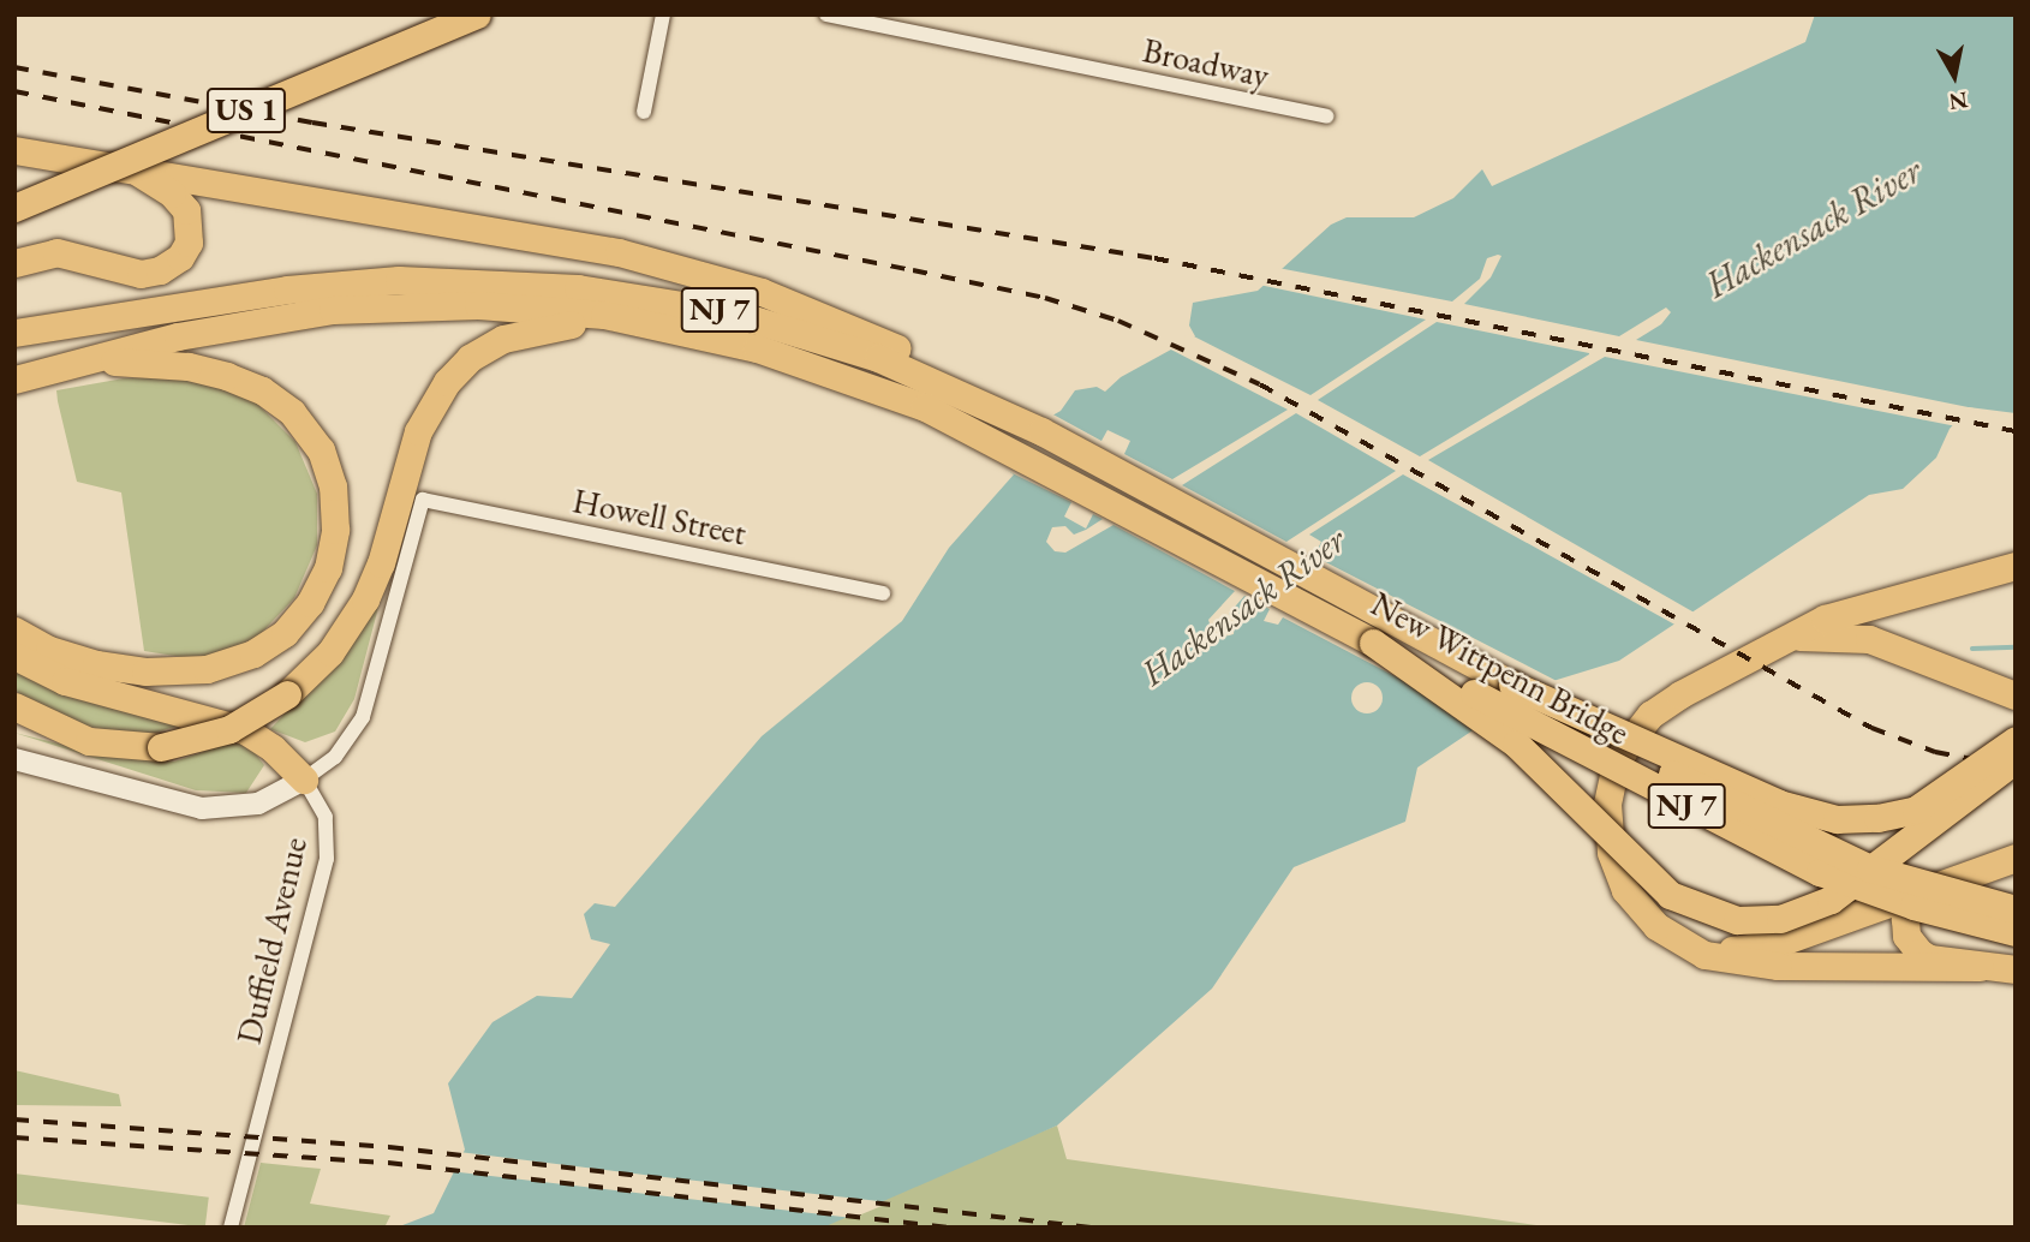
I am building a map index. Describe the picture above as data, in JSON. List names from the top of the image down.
{
  "streets": {
    "highway": ["US 1", "NJ 7", "New Wittpenn Bridge"],
    "street": ["Broadway", "Howell Street", "Duffield Avenue"]
  },
  "crossings": [
    ["NJ 7", "New Wittpenn Bridge"],
    ["Howell Street", "Duffield Avenue"]
  ],
  "water": ["Hackensack River"],
  "north": "bottom"
}
